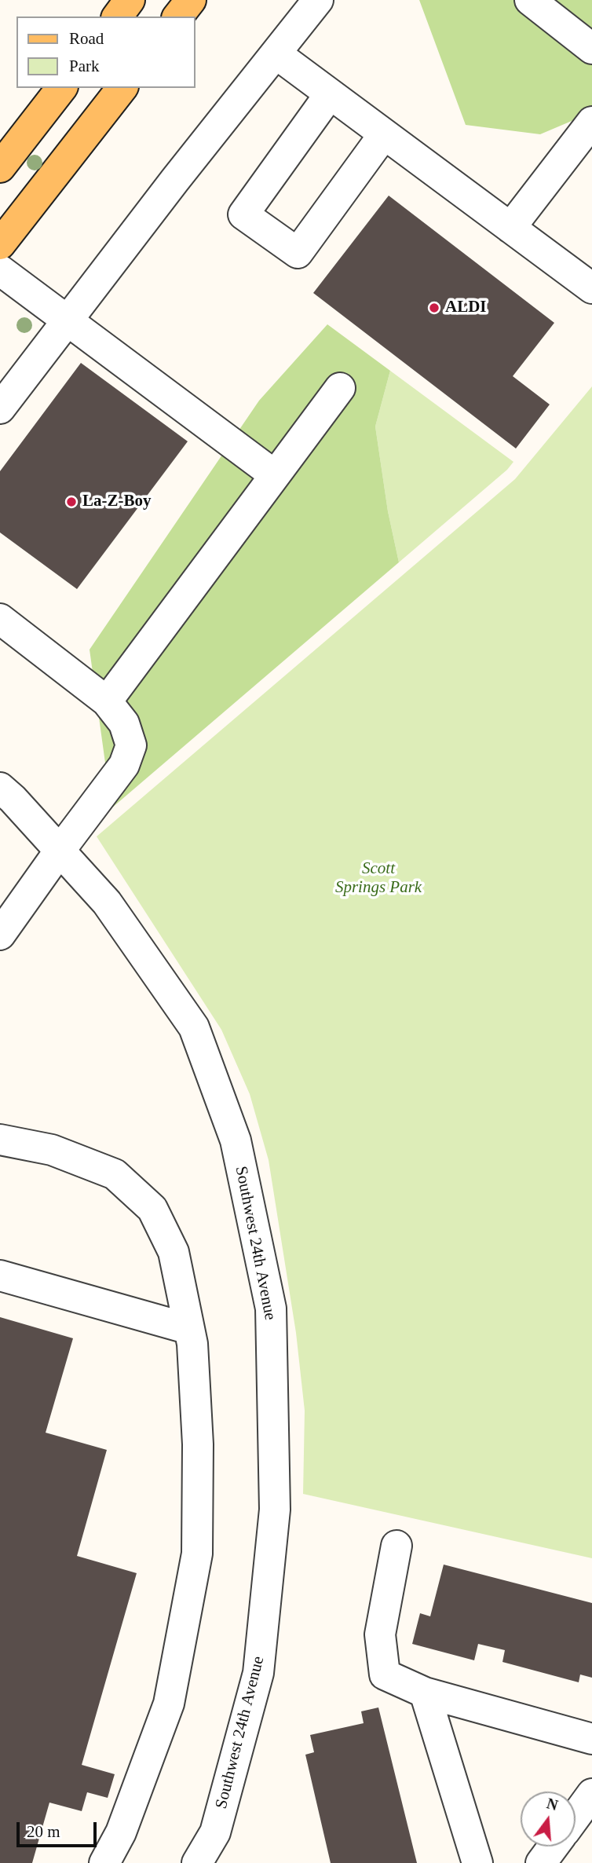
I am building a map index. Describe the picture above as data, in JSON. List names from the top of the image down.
{
  "streets": {
    "street": ["Southwest 24th Avenue"]
  },
  "parks": ["Scott Springs Park"],
  "places": ["ALDI", "La-Z-Boy"],
  "legend": ["Road", "Park"],
  "scale_bar": "20 m",
  "north": "top"
}
